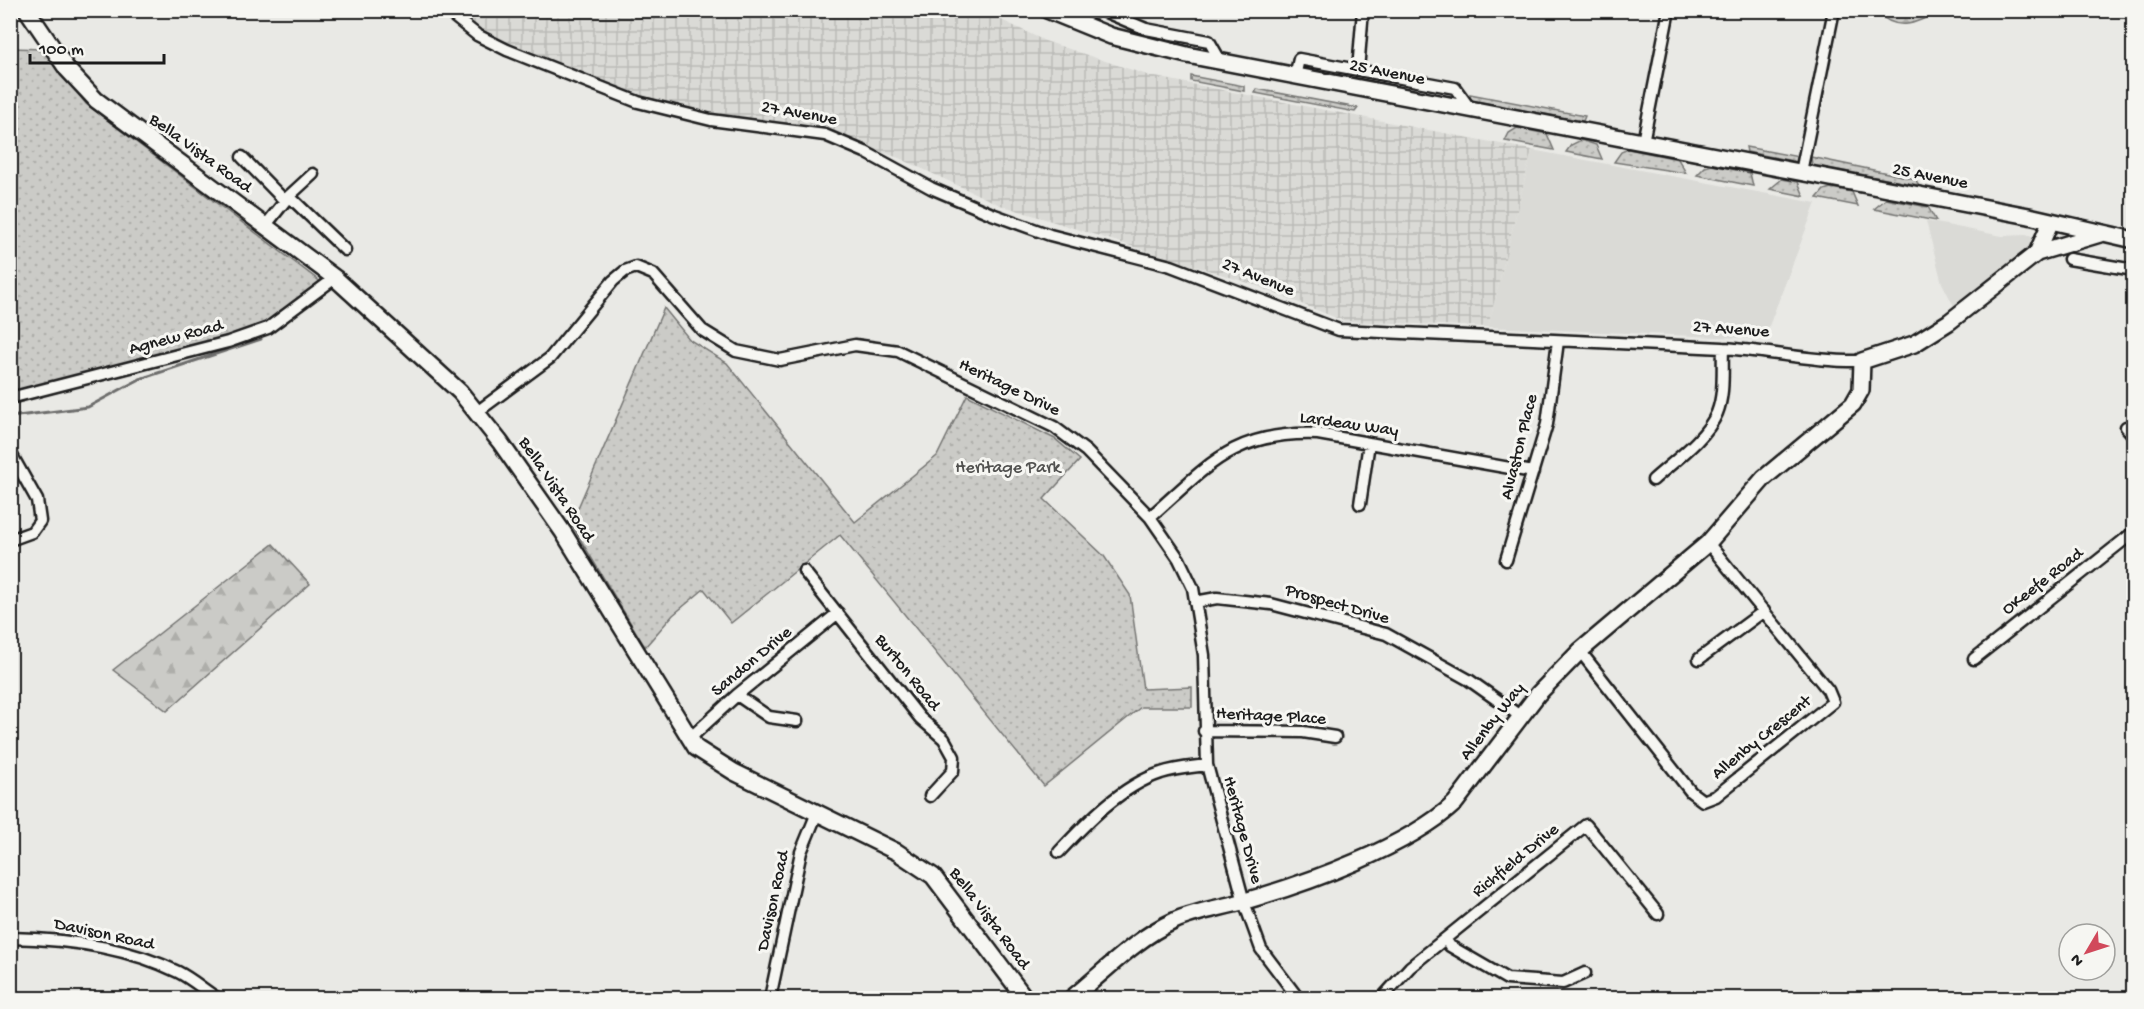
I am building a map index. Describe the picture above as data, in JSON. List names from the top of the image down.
{
  "streets": {
    "street": [
      "25 Avenue",
      "27 Avenue",
      "Bella Vista Road",
      "Agnew Road",
      "Heritage Drive",
      "Lardeau Way",
      "Alvaston Place",
      "OKeefe Road",
      "Prospect Drive",
      "Sandon Drive",
      "Burton Road",
      "Heritage Place",
      "Allenby Way",
      "Allenby Crescent",
      "Richfield Drive",
      "Davison Road"
    ]
  },
  "crossings": [
    ["25 Avenue", "27 Avenue"],
    ["27 Avenue", "Alvaston Place"],
    ["27 Avenue", "Allenby Way"],
    ["Bella Vista Road", "Agnew Road"],
    ["Bella Vista Road", "Heritage Drive"],
    ["Bella Vista Road", "Sandon Drive"],
    ["Bella Vista Road", "Davison Road"],
    ["Heritage Drive", "Lardeau Way"],
    ["Heritage Drive", "Prospect Drive"],
    ["Heritage Drive", "Heritage Place"],
    ["Heritage Drive", "Allenby Way"],
    ["Lardeau Way", "Alvaston Place"],
    ["Prospect Drive", "Allenby Way"],
    ["Sandon Drive", "Burton Road"],
    ["Allenby Way", "Allenby Crescent"]
  ],
  "parks": ["Heritage Park"],
  "scale_bar": "100 m",
  "north": "bottom left"
}
